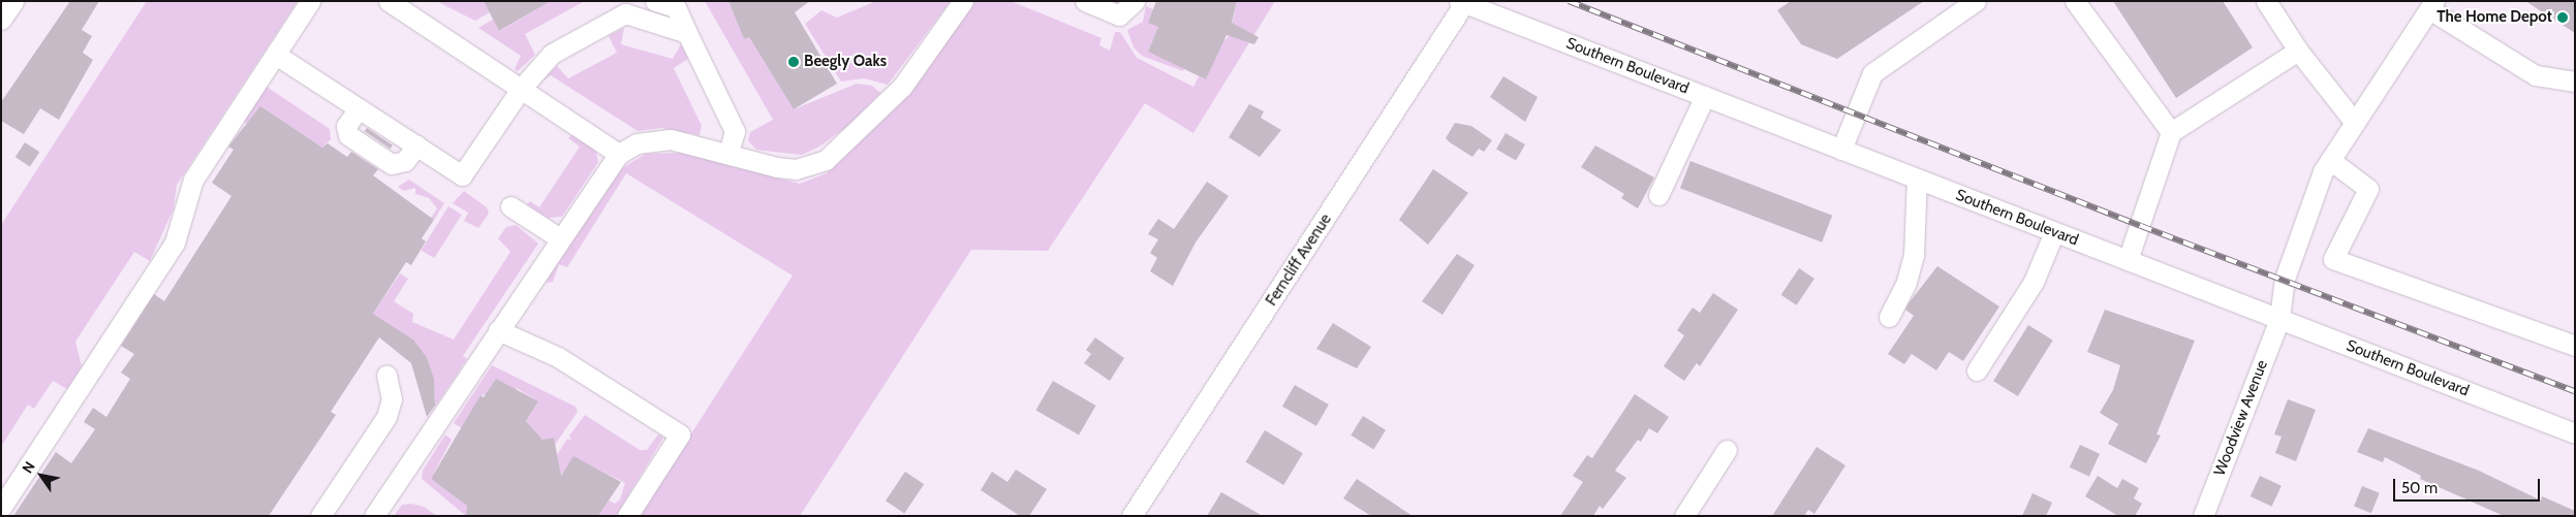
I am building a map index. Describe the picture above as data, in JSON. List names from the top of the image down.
{
  "streets": {
    "street": ["Southern Boulevard", "Ferncliff Avenue", "Woodview Avenue"]
  },
  "crossings": [
    ["Southern Boulevard", "Ferncliff Avenue"],
    ["Southern Boulevard", "Woodview Avenue"]
  ],
  "places": ["The Home Depot", "Beegly Oaks"],
  "scale_bar": "50 m",
  "north": "top left"
}
